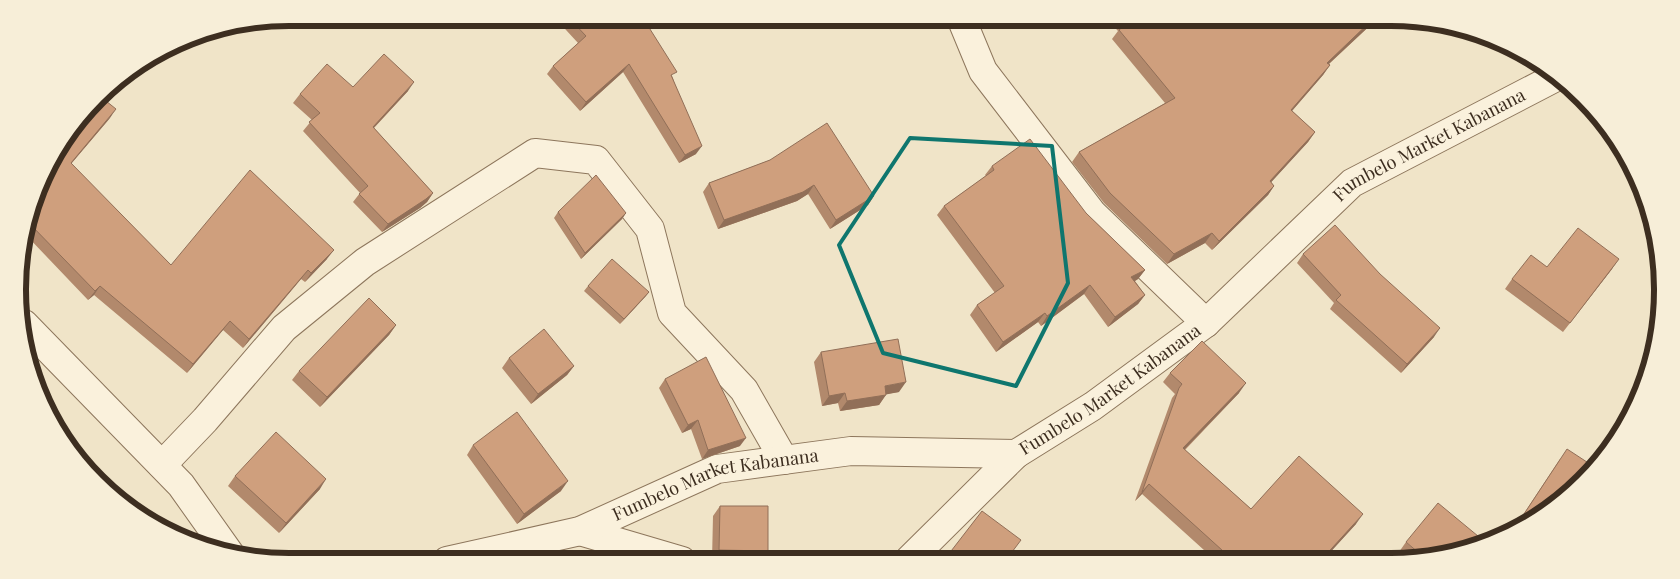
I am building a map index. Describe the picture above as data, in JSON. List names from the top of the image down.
{
  "streets": {
    "street": ["Fumbelo Market Kabanana"]
  }
}
